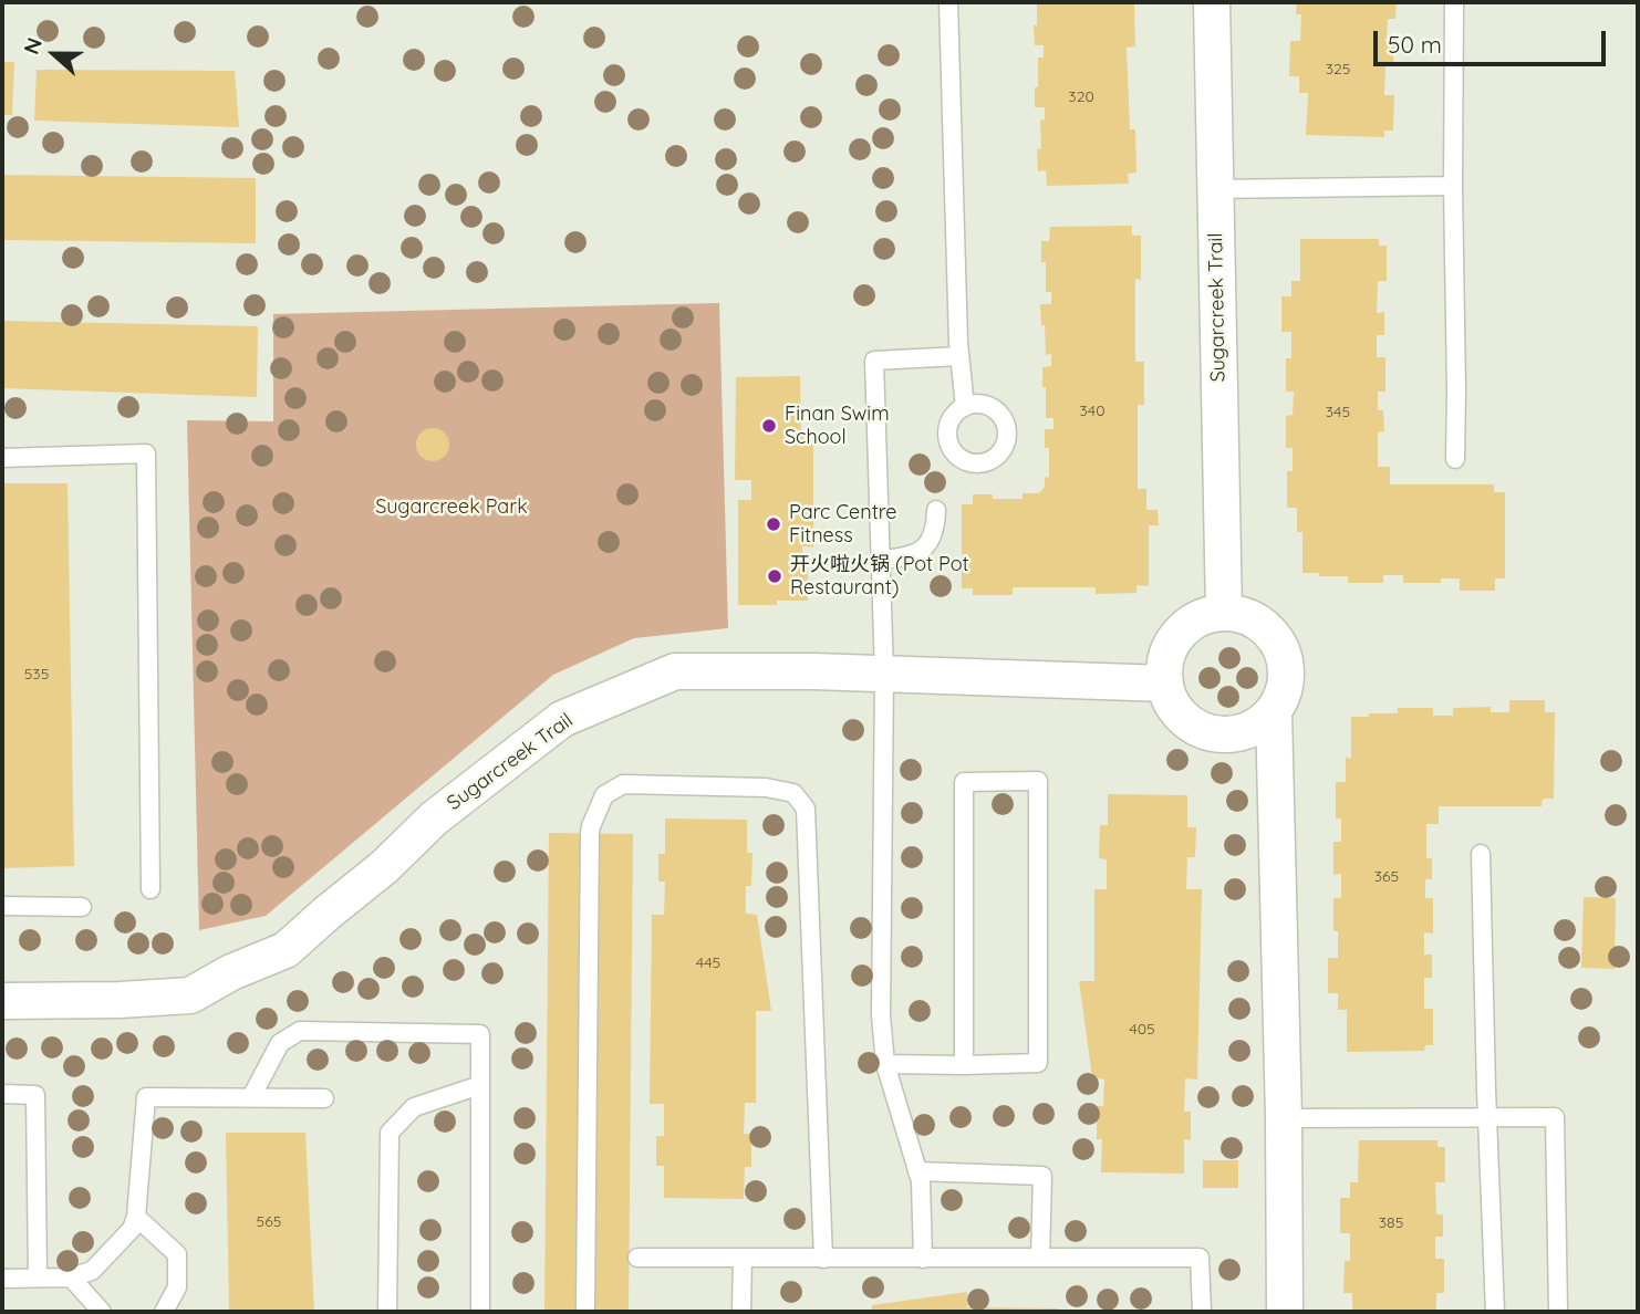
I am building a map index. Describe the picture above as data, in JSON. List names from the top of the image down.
{
  "streets": {
    "street": ["Sugarcreek Trail"]
  },
  "parks": ["Sugarcreek Park"],
  "places": ["Finan Swim School", "Parc Centre Fitness", "开火啦火锅 (Pot Pot Restaurant)"],
  "house_numbers": [
    "325",
    "320",
    "340",
    "345",
    "535",
    "365",
    "445",
    "405",
    "565",
    "385"
  ],
  "scale_bar": "50 m",
  "north": "left"
}
